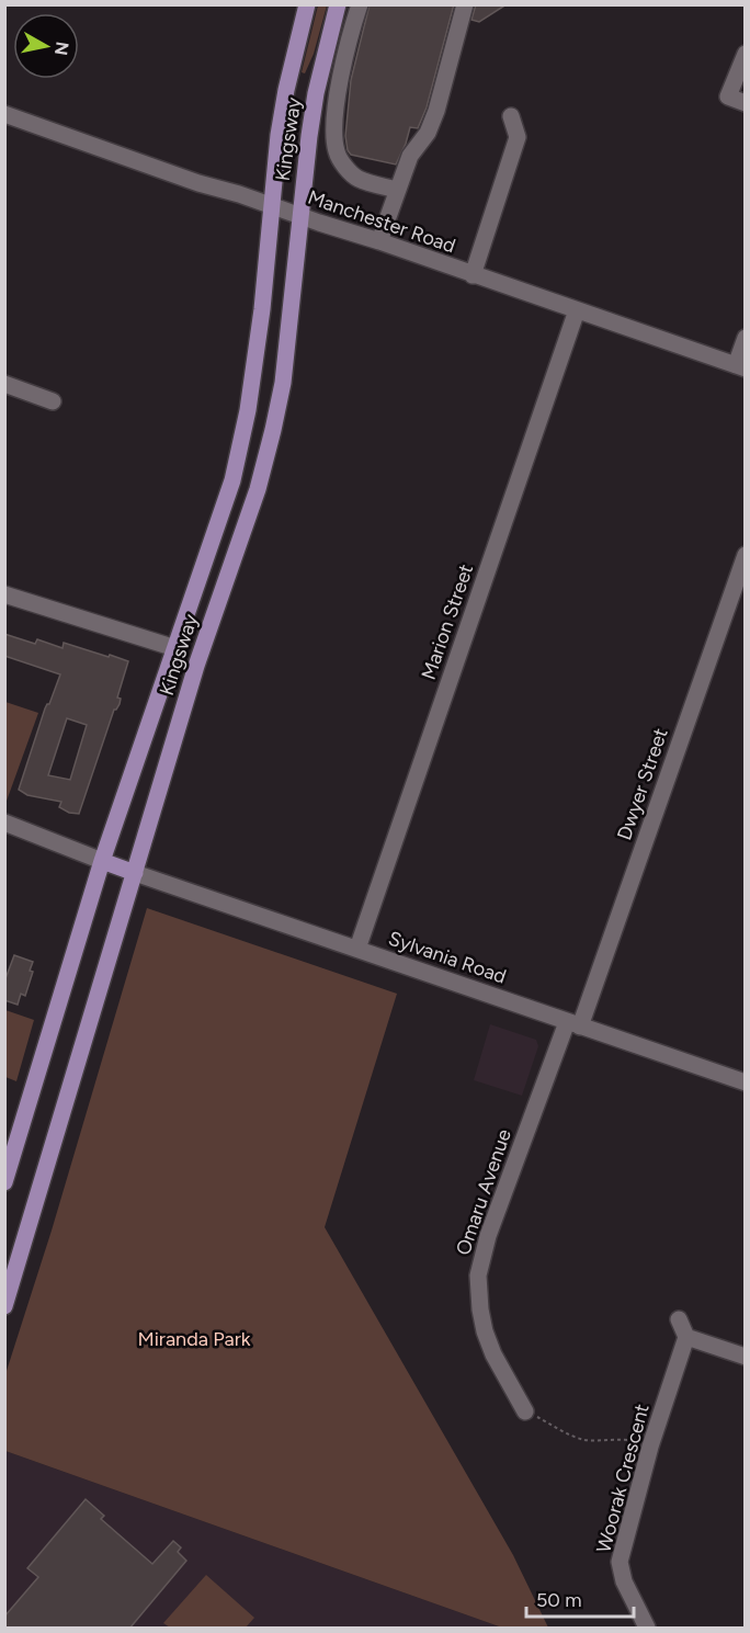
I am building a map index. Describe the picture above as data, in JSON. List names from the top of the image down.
{
  "streets": {
    "main road": ["Kingsway"],
    "street": [
      "Manchester Road",
      "Marion Street",
      "Dwyer Street",
      "Sylvania Road",
      "Omaru Avenue",
      "Woorak Crescent"
    ]
  },
  "crossings": [
    ["Kingsway", "Manchester Road"],
    ["Kingsway", "Sylvania Road"],
    ["Manchester Road", "Marion Street"],
    ["Marion Street", "Sylvania Road"],
    ["Dwyer Street", "Sylvania Road"],
    ["Dwyer Street", "Omaru Avenue"],
    ["Sylvania Road", "Omaru Avenue"]
  ],
  "parks": ["Miranda Park"],
  "scale_bar": "50 m",
  "north": "right"
}
